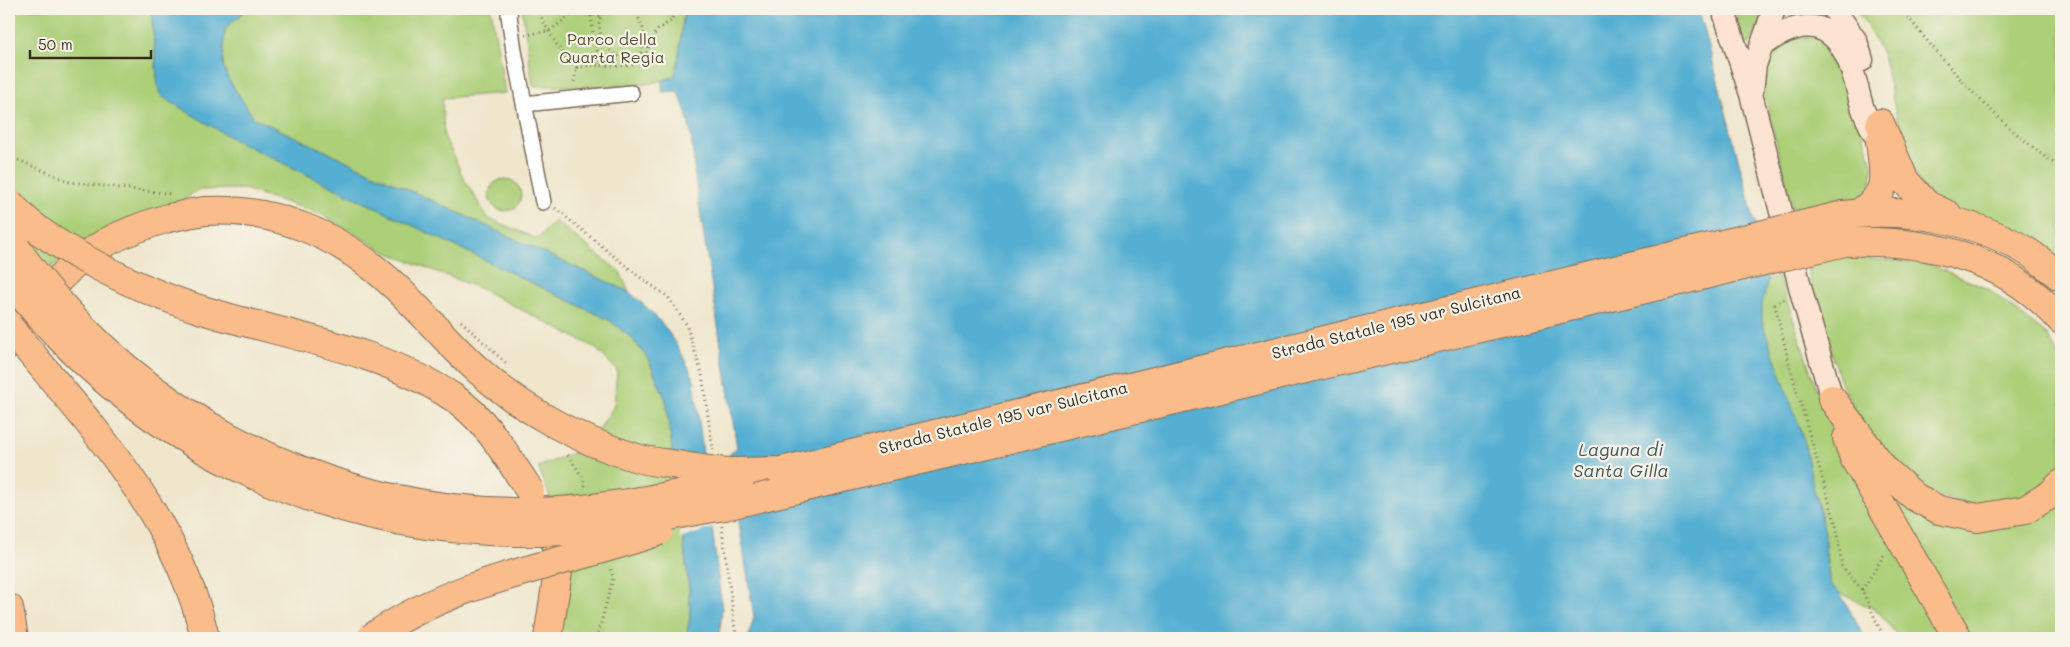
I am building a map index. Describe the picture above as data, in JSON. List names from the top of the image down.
{
  "streets": {
    "highway": ["Strada Statale 195 var Sulcitana"]
  },
  "water": ["Laguna di Santa Gilla"],
  "parks": ["Parco della Quarta Regia"],
  "scale_bar": "50 m"
}
